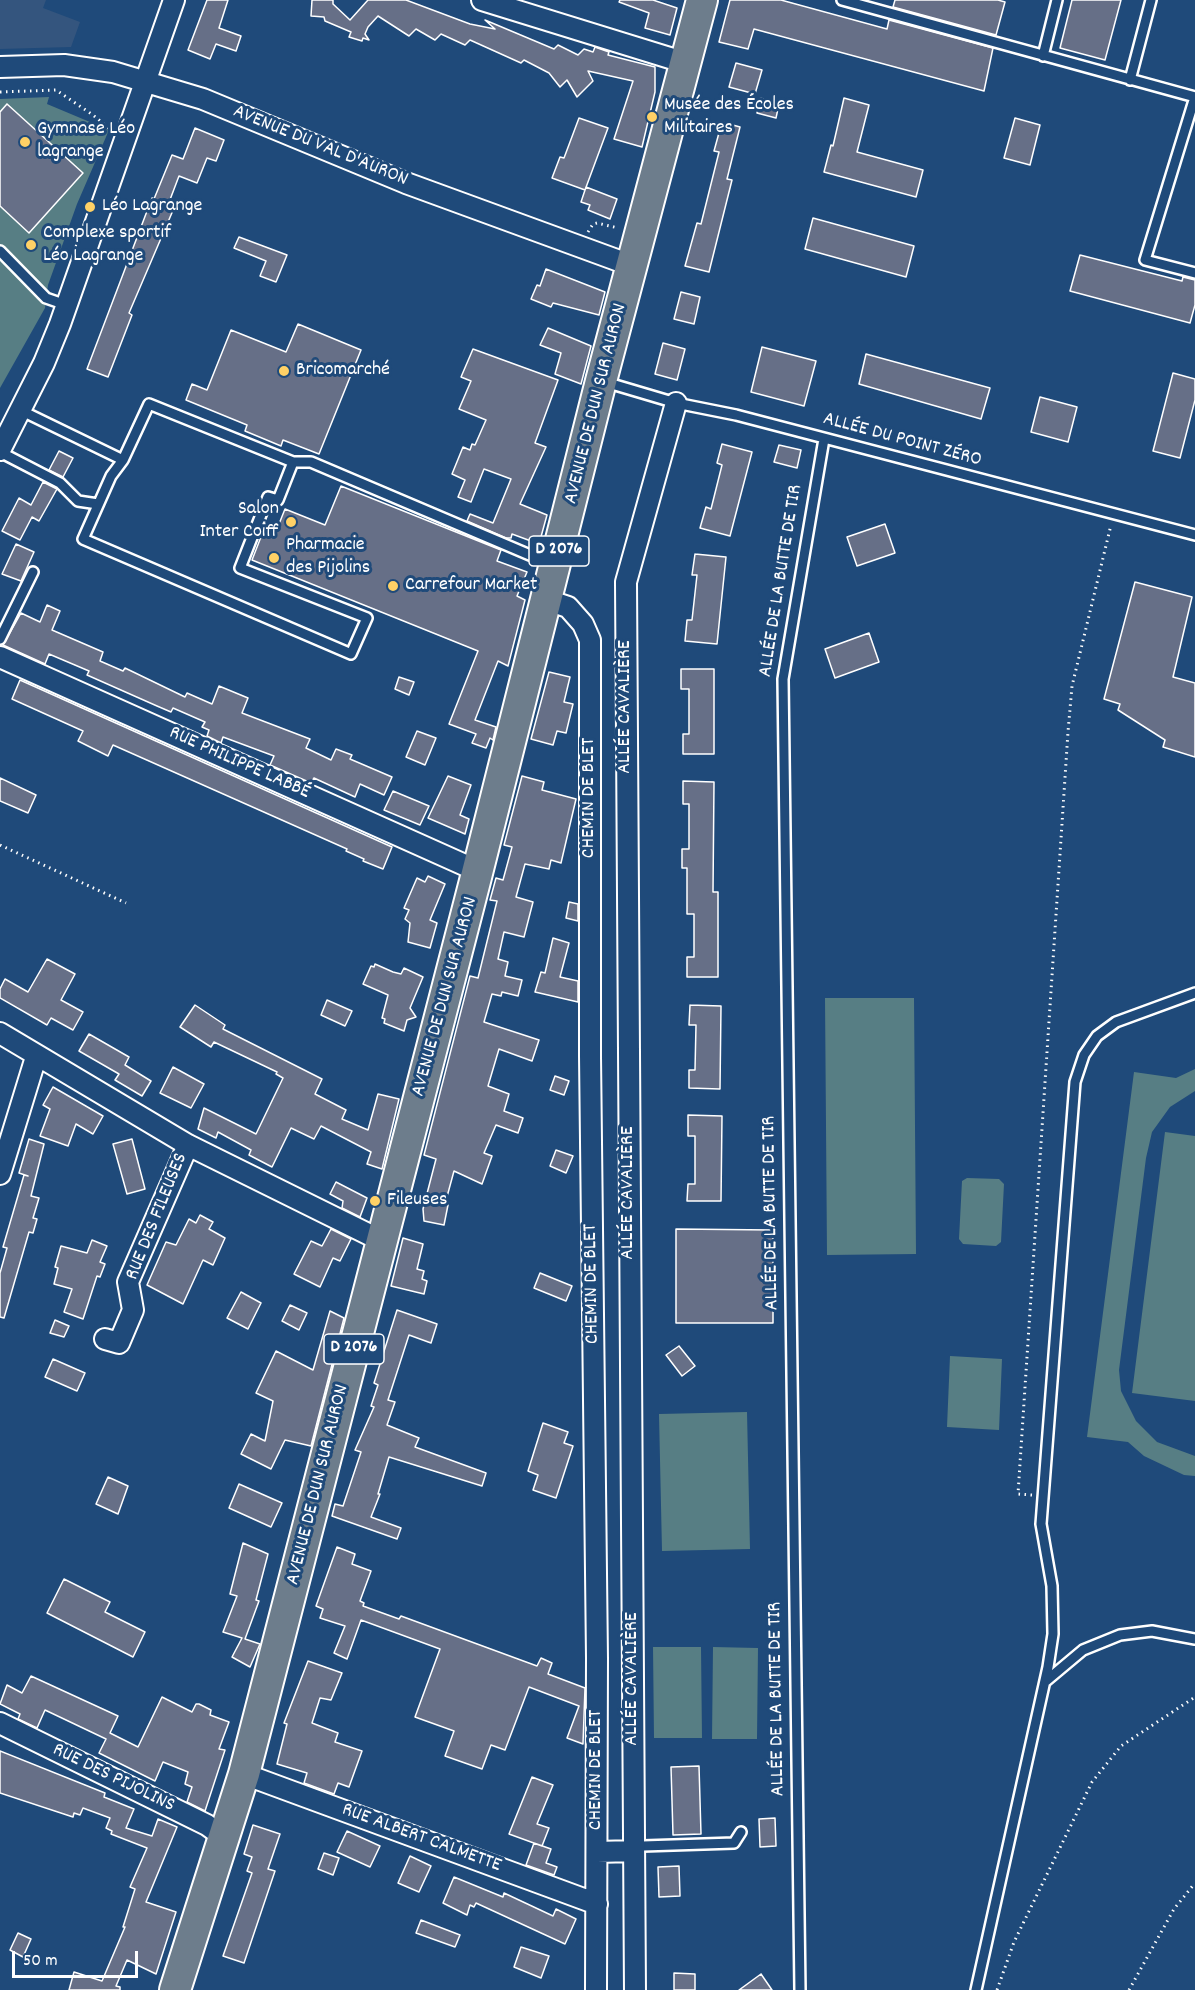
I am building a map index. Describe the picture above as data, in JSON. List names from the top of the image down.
{
  "streets": {
    "main road": ["AVENUE DE DUN SUR AURON", "D 2076"],
    "street": [
      "AVENUE DU VAL D'AURON",
      "ALLÉE CAVALIÈRE",
      "RUE PHILIPPE LABBÉ",
      "CHEMIN DE BLET",
      "RUE DES FILEUSES",
      "RUE DES PIJOLINS",
      "RUE ALBERT CALMETTE"
    ],
    "lane": ["ALLÉE DU POINT ZÉRO", "ALLÉE DE LA BUTTE DE TIR"]
  },
  "crossings": [
    ["AVENUE DU VAL D'AURON", "AVENUE DE DUN SUR AURON"],
    ["AVENUE DE DUN SUR AURON", "ALLÉE DU POINT ZÉRO"],
    ["AVENUE DE DUN SUR AURON", "RUE PHILIPPE LABBÉ"],
    ["AVENUE DE DUN SUR AURON", "CHEMIN DE BLET"],
    ["AVENUE DE DUN SUR AURON", "RUE DES FILEUSES"],
    ["AVENUE DE DUN SUR AURON", "RUE DES PIJOLINS"],
    ["AVENUE DE DUN SUR AURON", "RUE ALBERT CALMETTE"],
    ["ALLÉE DU POINT ZÉRO", "ALLÉE DE LA BUTTE DE TIR"],
    ["ALLÉE DU POINT ZÉRO", "ALLÉE CAVALIÈRE"],
    ["CHEMIN DE BLET", "RUE ALBERT CALMETTE"]
  ],
  "places": [
    "Musée des Écoles Militaires",
    "Gymnase Léo lagrange",
    "Léo Lagrange",
    "Complexe sportif Léo Lagrange",
    "Bricomarché",
    "Salon Inter Coiff",
    "Pharmacie des Pijolins",
    "Carrefour Market",
    "Fileuses"
  ],
  "scale_bar": "50 m"
}
